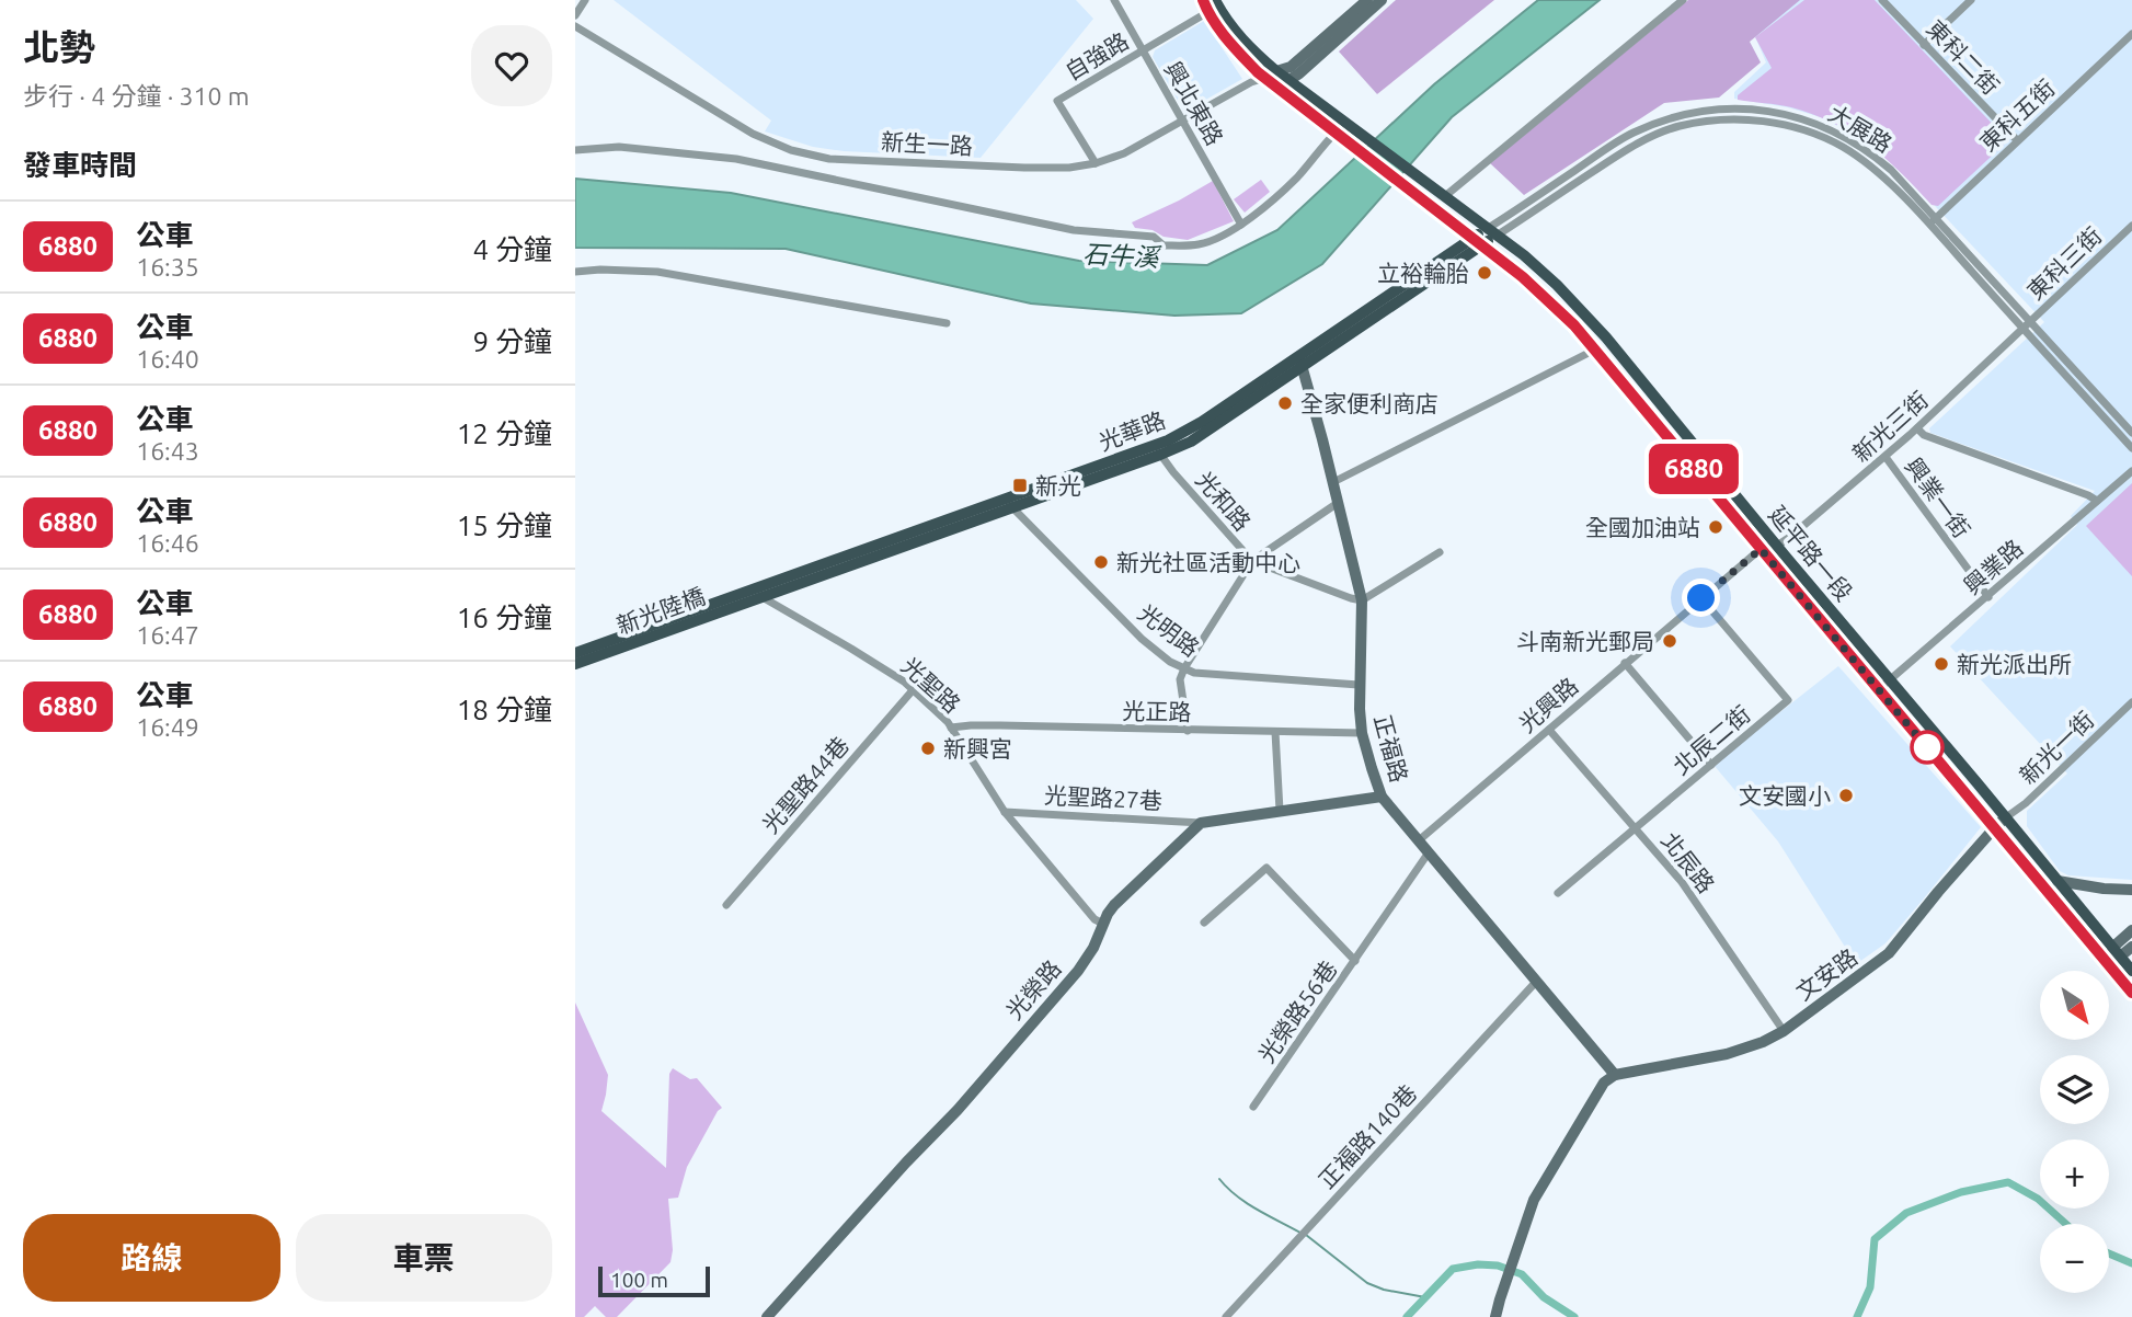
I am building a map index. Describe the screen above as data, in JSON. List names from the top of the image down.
{
  "streets": {
    "main road": ["光華路", "延平路一段", "新光陸橋"],
    "street": [
      "自強路",
      "東科二街",
      "興北東路",
      "東科五街",
      "大展路",
      "新生一路",
      "東科三街",
      "新光三街",
      "興業一街",
      "光和路",
      "興業路",
      "光明路",
      "光聖路",
      "光興路",
      "光正路",
      "北辰二街",
      "新光一街",
      "正福路",
      "光聖路44巷",
      "光聖路27巷",
      "北辰路",
      "文安路",
      "光榮路",
      "光榮路56巷",
      "正福路140巷"
    ]
  },
  "crossings": [
    ["自強路", "興北東路"],
    ["自強路", "新生一路"],
    ["自強路", "延平路一段"],
    ["東科二街", "東科五街"],
    ["興北東路", "新生一路"],
    ["東科五街", "大展路"],
    ["大展路", "東科三街"],
    ["大展路", "新光三街"],
    ["大展路", "光華路"],
    ["大展路", "延平路一段"],
    ["新生一路", "延平路一段"],
    ["東科三街", "新光三街"],
    ["新光三街", "興業一街"],
    ["新光三街", "延平路一段"],
    ["新光三街", "光興路"],
    ["光華路", "光和路"],
    ["光華路", "延平路一段"],
    ["光華路", "新光陸橋"],
    ["光華路", "光明路"],
    ["光華路", "光聖路"],
    ["光華路", "正福路"],
    ["興業一街", "興業路"],
    ["光和路", "正福路"],
    ["延平路一段", "興業路"],
    ["延平路一段", "光興路"],
    ["延平路一段", "新光一街"],
    ["延平路一段", "文安路"],
    ["新光陸橋", "光聖路"],
    ["光明路", "正福路"],
    ["光聖路", "光正路"],
    ["光聖路", "光聖路44巷"],
    ["光聖路", "光聖路27巷"],
    ["光聖路", "光榮路"],
    ["光興路", "北辰二街"],
    ["光興路", "正福路"],
    ["光興路", "北辰路"],
    ["光正路", "正福路"],
    ["北辰二街", "北辰路"],
    ["新光一街", "文安路"],
    ["正福路", "文安路"],
    ["正福路", "正福路140巷"],
    ["光聖路27巷", "光榮路"],
    ["北辰路", "文安路"]
  ],
  "water": ["石牛溪"],
  "places": {
    "other": [
      "立裕輪胎",
      "全家便利商店",
      "全國加油站",
      "新光社區活動中心",
      "斗南新光郵局",
      "新光派出所",
      "新興宮",
      "文安國小"
    ],
    "transit": ["新光"]
  },
  "lines": ["bus line 6880"],
  "scale_bar": "100 m",
  "north": "bottom right",
  "page": {
    "heading": [
      ["北勢", "步行 · 4 分鐘 · 310 m"],
      "發車時間"
    ],
    "on_map": "6880",
    "list": [
      {
        "mark": "6880",
        "name": "公車",
        "note": "16:35",
        "value": "4 分鐘"
      },
      {
        "mark": "6880",
        "name": "公車",
        "note": "16:40",
        "value": "9 分鐘"
      },
      {
        "mark": "6880",
        "name": "公車",
        "note": "16:43",
        "value": "12 分鐘"
      },
      {
        "mark": "6880",
        "name": "公車",
        "note": "16:46",
        "value": "15 分鐘"
      },
      {
        "mark": "6880",
        "name": "公車",
        "note": "16:47",
        "value": "16 分鐘"
      },
      {
        "mark": "6880",
        "name": "公車",
        "note": "16:49",
        "value": "18 分鐘"
      }
    ],
    "map_buttons": ["+", "−"],
    "buttons": ["路線", "車票"],
    "scale": "100 m"
  }
}
